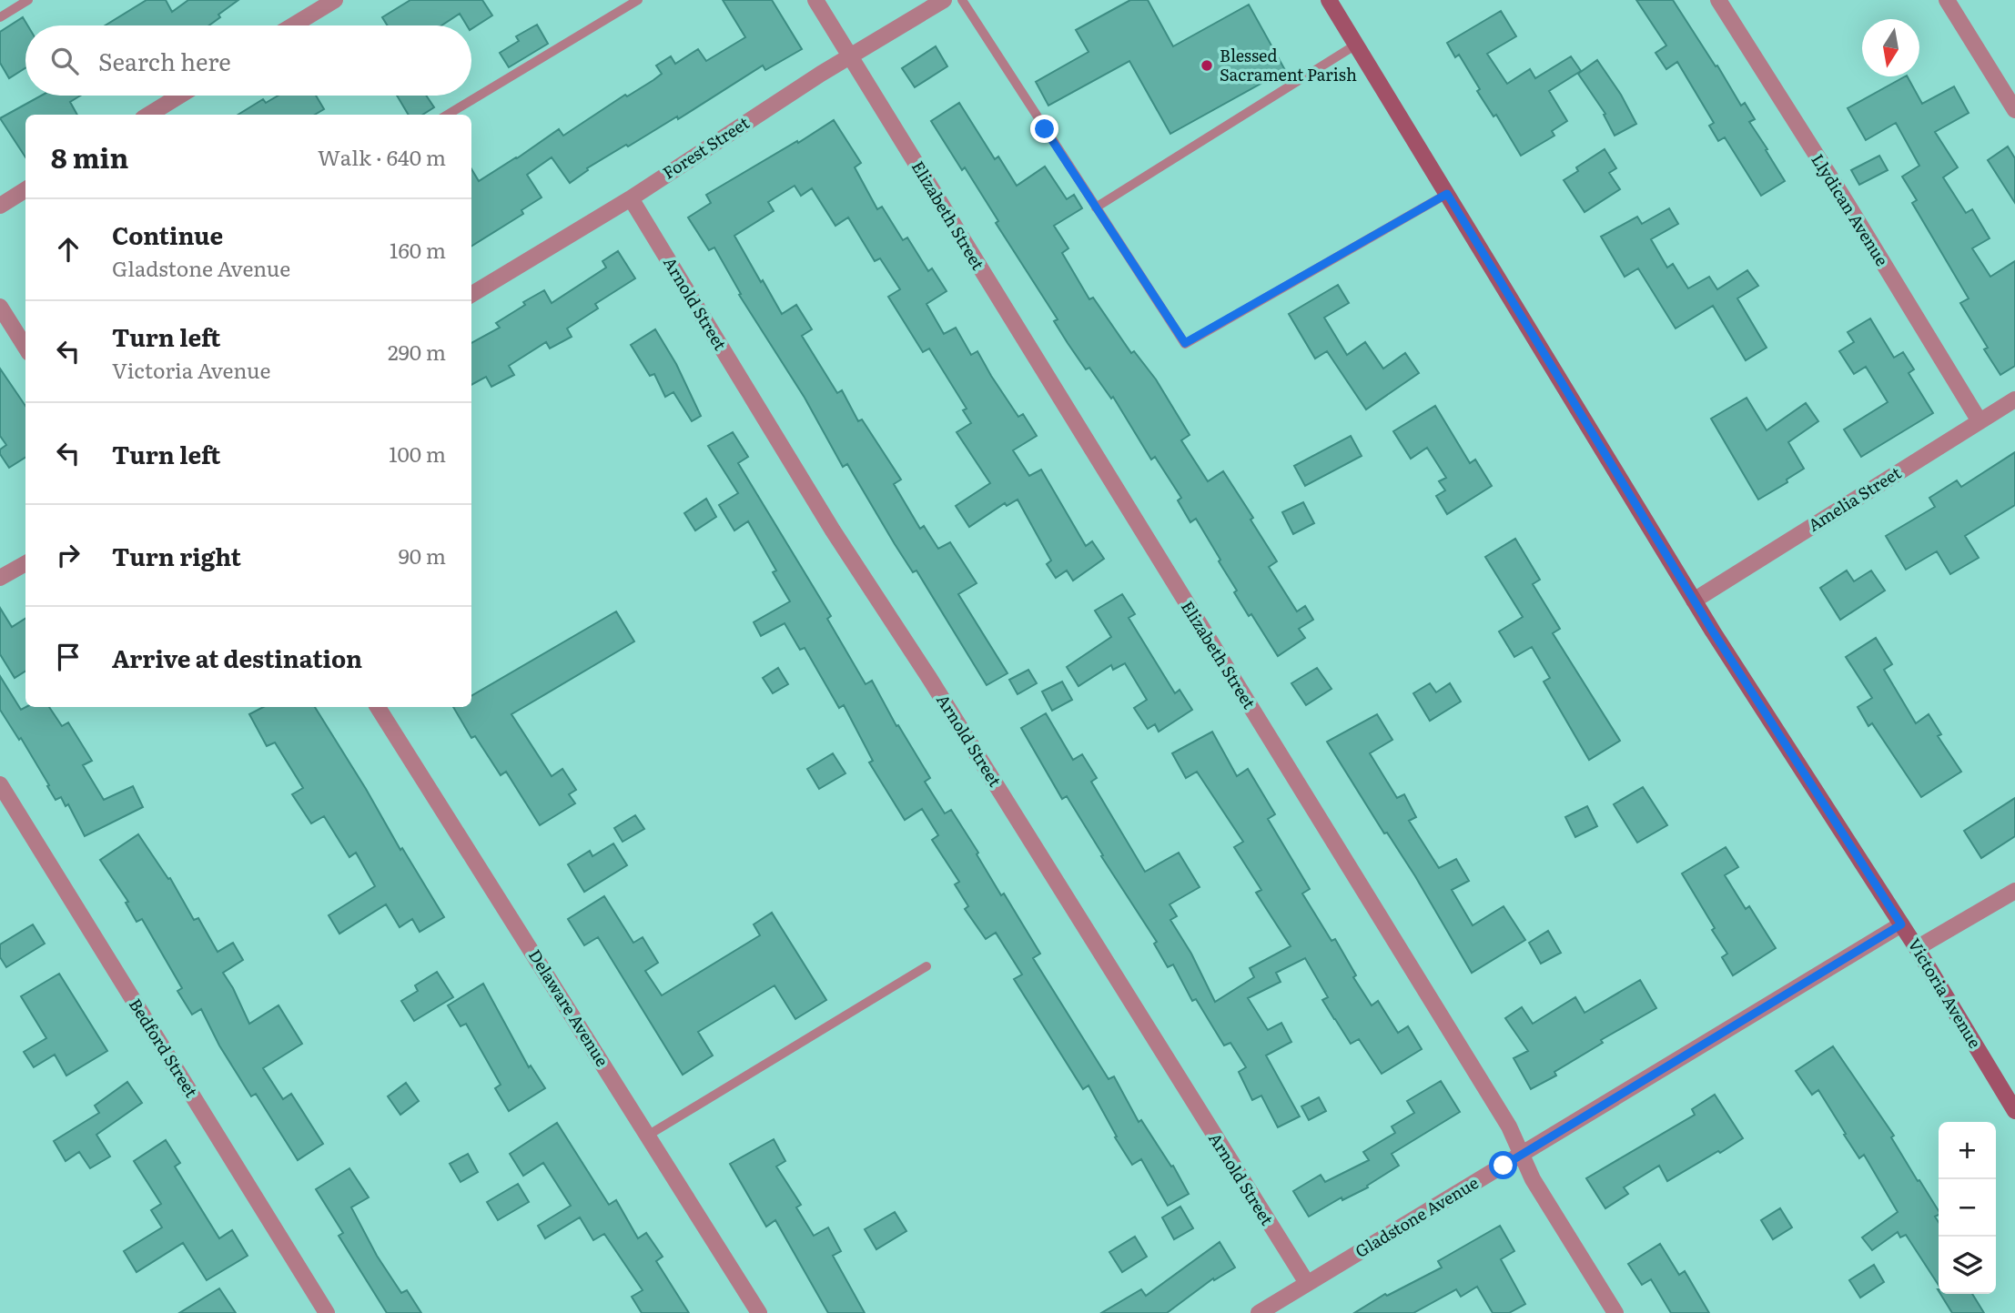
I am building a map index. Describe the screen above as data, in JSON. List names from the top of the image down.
{
  "streets": {
    "street": [
      "Forest Street",
      "Llydican Avenue",
      "Elizabeth Street",
      "Arnold Street",
      "Amelia Street",
      "Victoria Avenue",
      "Delaware Avenue",
      "Bedford Street",
      "Gladstone Avenue"
    ]
  },
  "crossings": [
    ["Forest Street", "Elizabeth Street"],
    ["Forest Street", "Arnold Street"],
    ["Llydican Avenue", "Amelia Street"],
    ["Elizabeth Street", "Gladstone Avenue"],
    ["Arnold Street", "Gladstone Avenue"],
    ["Amelia Street", "Victoria Avenue"],
    ["Victoria Avenue", "Gladstone Avenue"]
  ],
  "places": ["Blessed Sacrament Parish"],
  "north": "bottom",
  "page": {
    "search": "Search here",
    "heading": ["8 min", "Walk · 640 m"],
    "list": [
      ["Continue", "Gladstone Avenue", "160 m"],
      ["Turn left", "Victoria Avenue", "290 m"],
      ["Turn left", "100 m"],
      ["Turn right", "90 m"],
      "Arrive at destination"
    ],
    "map_buttons": ["+", "−"]
  }
}
